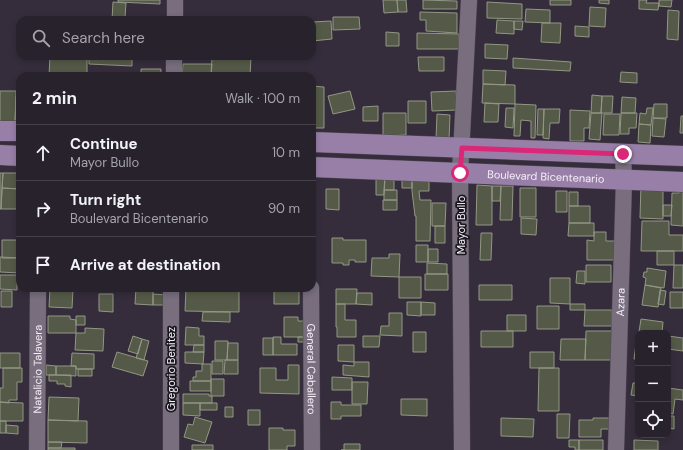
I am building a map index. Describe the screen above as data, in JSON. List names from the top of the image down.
{
  "streets": {
    "main road": ["Boulevard Bicentenario"],
    "street": [
      "Mayor Bullo",
      "Azara",
      "Natalicio Talavera",
      "Gregorio Benitez",
      "General Caballero"
    ]
  },
  "crossings": [
    ["Boulevard Bicentenario", "Mayor Bullo"],
    ["Boulevard Bicentenario", "Azara"]
  ],
  "page": {
    "search": "Search here",
    "heading": ["2 min", "Walk · 100 m"],
    "list": [
      ["Continue", "Mayor Bullo", "10 m"],
      ["Turn right", "Boulevard Bicentenario", "90 m"],
      "Arrive at destination"
    ],
    "map_buttons": ["+", "−"]
  }
}
